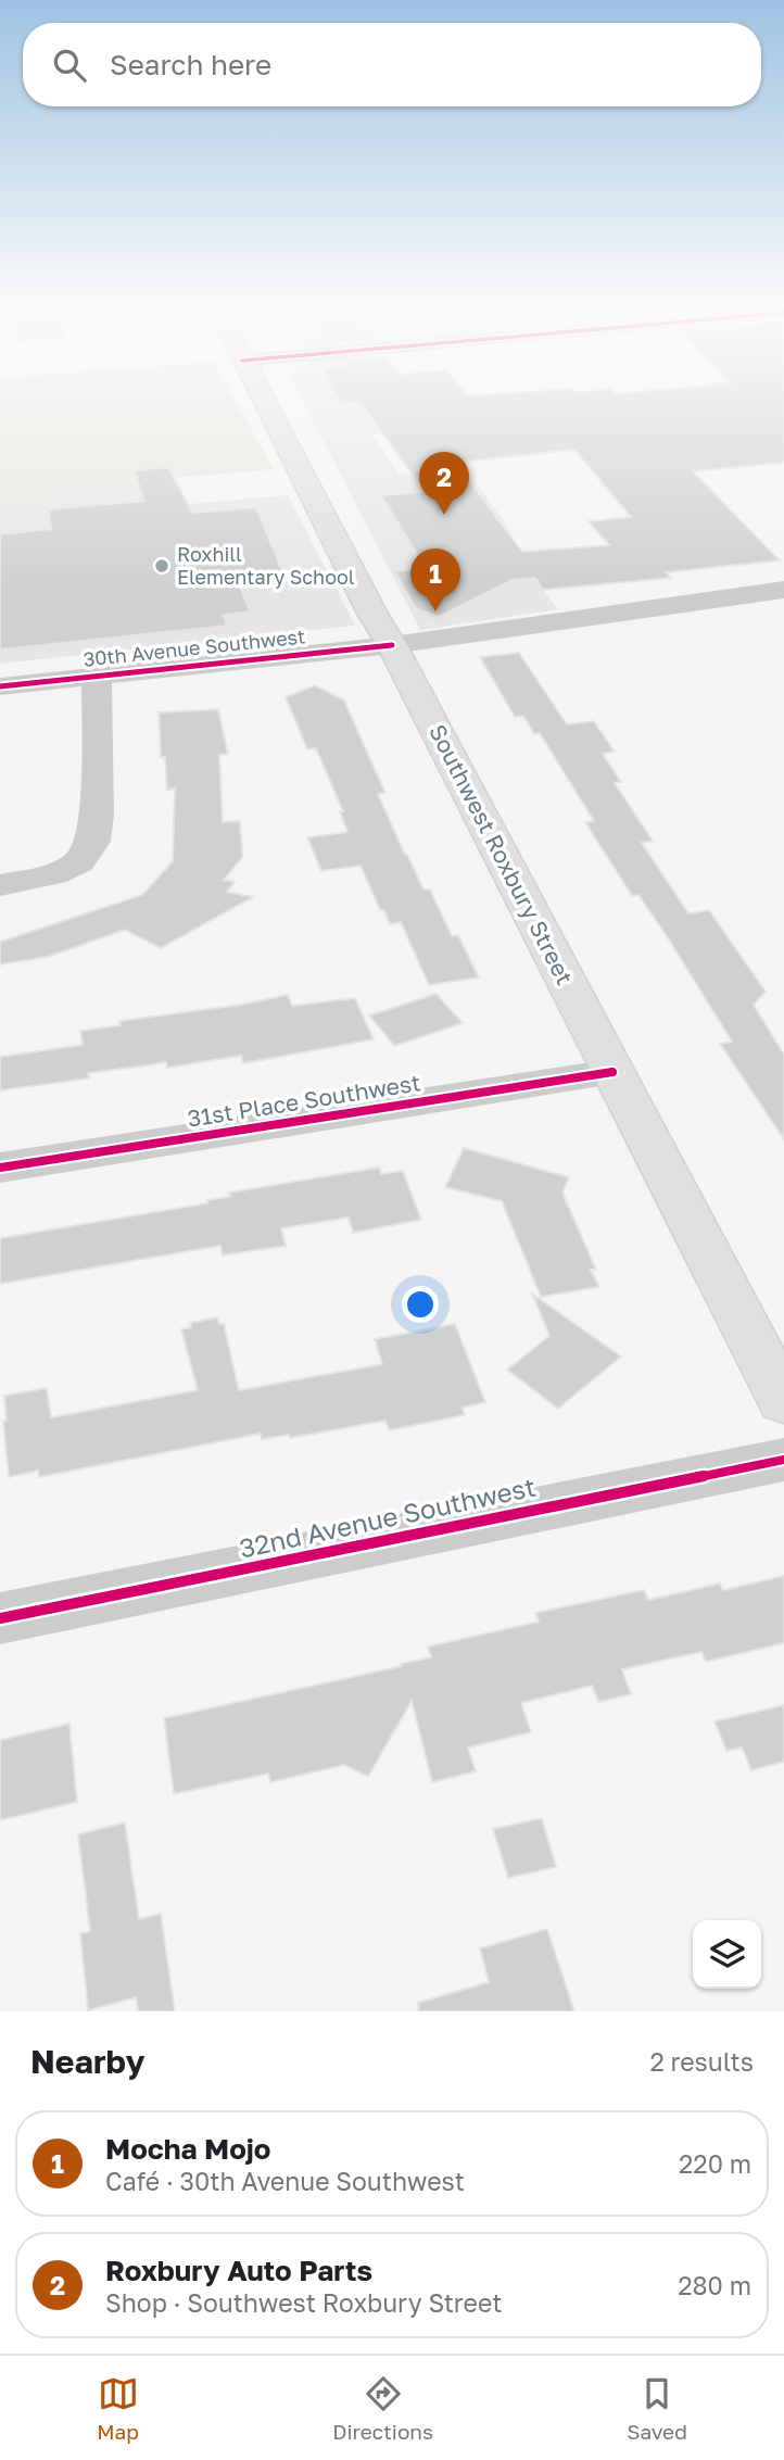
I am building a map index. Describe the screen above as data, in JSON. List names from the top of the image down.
{
  "streets": {
    "main road": ["Southwest Roxbury Street"],
    "street": ["30th Avenue Southwest", "31st Place Southwest", "32nd Avenue Southwest"]
  },
  "crossings": [
    ["30th Avenue Southwest", "Southwest Roxbury Street"],
    ["Southwest Roxbury Street", "31st Place Southwest"]
  ],
  "places": ["Roxhill Elementary School"],
  "page": {
    "search": "Search here",
    "pins": ["2", "1"],
    "heading": ["Nearby", "2 results"],
    "list": [
      {
        "mark": "1",
        "name": "Mocha Mojo",
        "note": "Café · 30th Avenue Southwest",
        "value": "220 m"
      },
      {
        "mark": "2",
        "name": "Roxbury Auto Parts",
        "note": "Shop · Southwest Roxbury Street",
        "value": "280 m"
      }
    ],
    "nav": ["Map", "Directions", "Saved"]
  }
}
